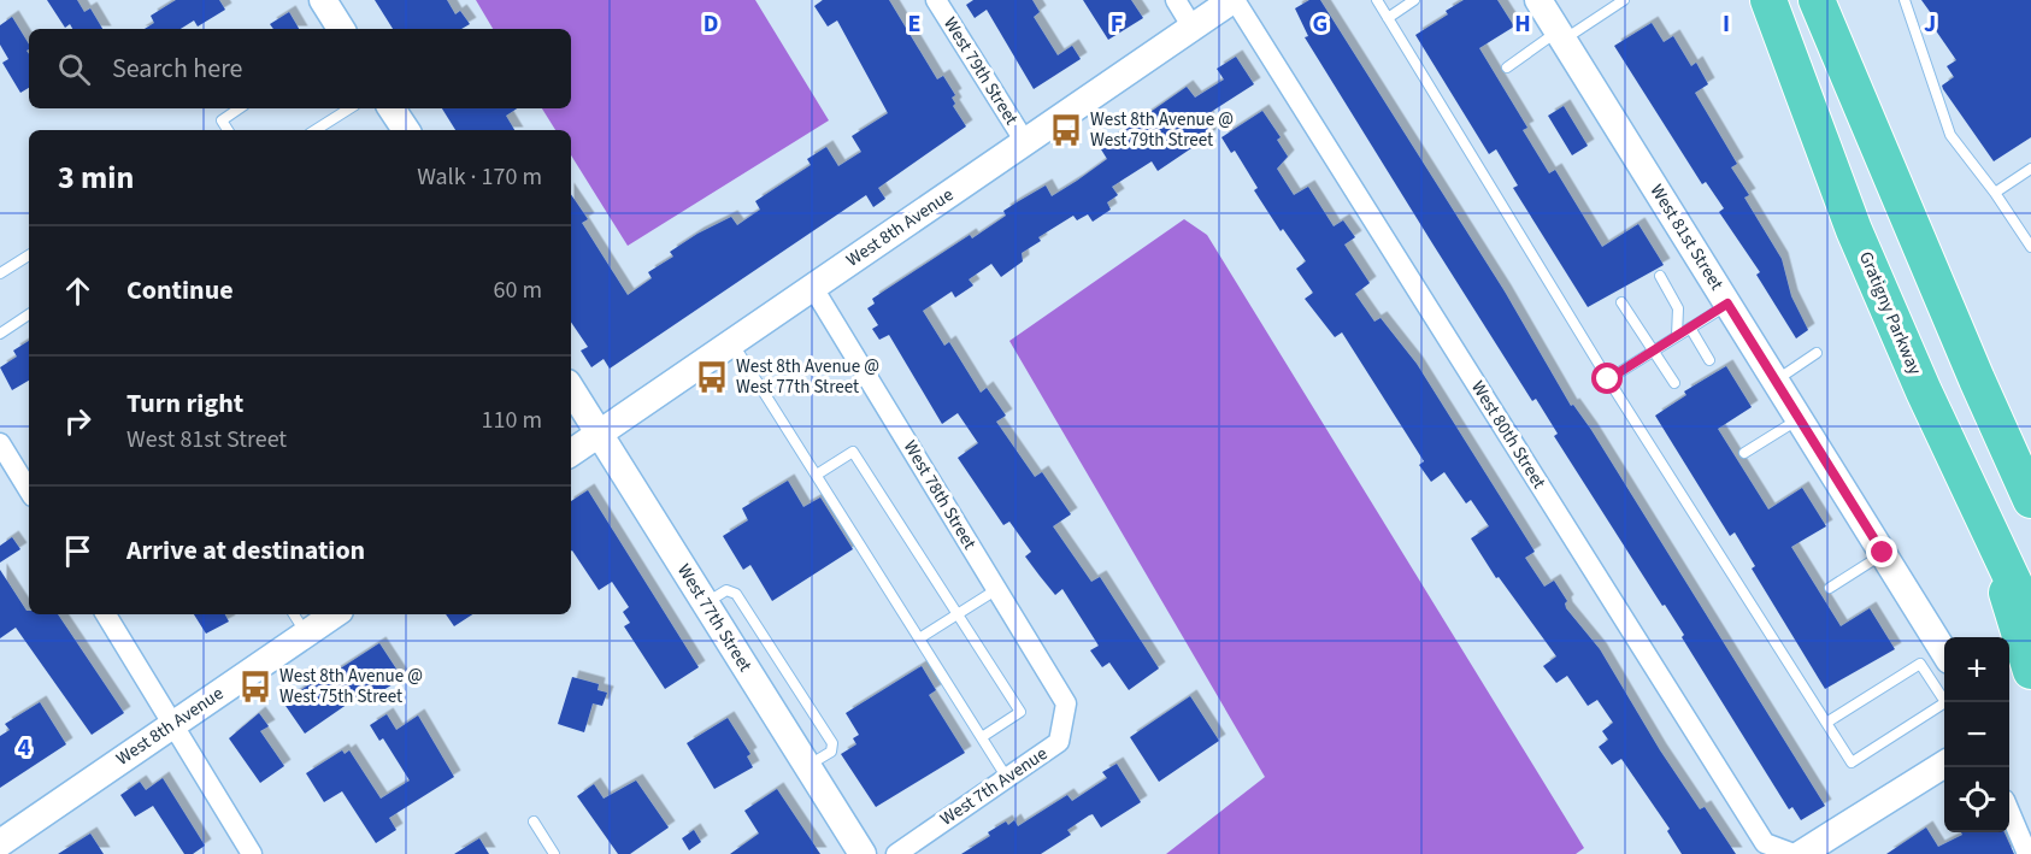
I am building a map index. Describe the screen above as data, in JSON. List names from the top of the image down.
{
  "streets": {
    "highway": ["Gratigny Parkway"],
    "street": [
      "West 79th Street",
      "West 8th Avenue",
      "West 81st Street",
      "West 80th Street",
      "West 78th Street",
      "West 77th Street",
      "West 7th Avenue"
    ]
  },
  "crossings": [
    ["West 79th Street", "West 8th Avenue"],
    ["West 8th Avenue", "West 80th Street"],
    ["West 8th Avenue", "West 78th Street"],
    ["West 8th Avenue", "West 77th Street"],
    ["West 78th Street", "West 7th Avenue"]
  ],
  "places": {
    "bus stop": ["West 8th Avenue @ West 79th Street", "West 8th Avenue @ West 77th Street", "West 8th Avenue @ West 75th Street"]
  },
  "page": {
    "search": "Search here",
    "heading": ["3 min", "Walk · 170 m"],
    "list": [
      ["Continue", "60 m"],
      ["Turn right", "West 81st Street", "110 m"],
      "Arrive at destination"
    ],
    "map_buttons": ["+", "−"]
  },
  "grid": {
    "columns": [
      "D",
      "E",
      "F",
      "G",
      "H",
      "I",
      "J"
    ],
    "rows": ["4"]
  }
}
